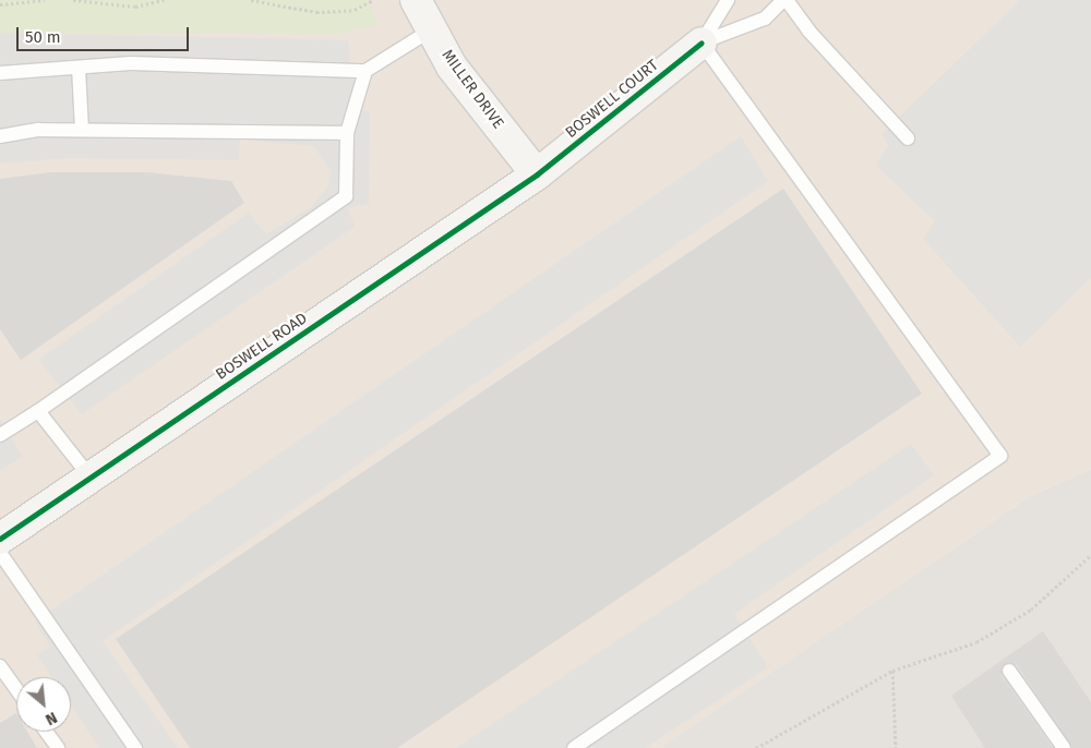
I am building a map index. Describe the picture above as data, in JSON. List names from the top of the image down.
{
  "streets": {
    "street": ["MILLER DRIVE", "BOSWELL COURT", "BOSWELL ROAD"]
  },
  "crossings": [
    ["MILLER DRIVE", "BOSWELL COURT"],
    ["MILLER DRIVE", "BOSWELL ROAD"],
    ["BOSWELL COURT", "BOSWELL ROAD"]
  ],
  "scale_bar": "50 m",
  "north": "bottom right"
}
